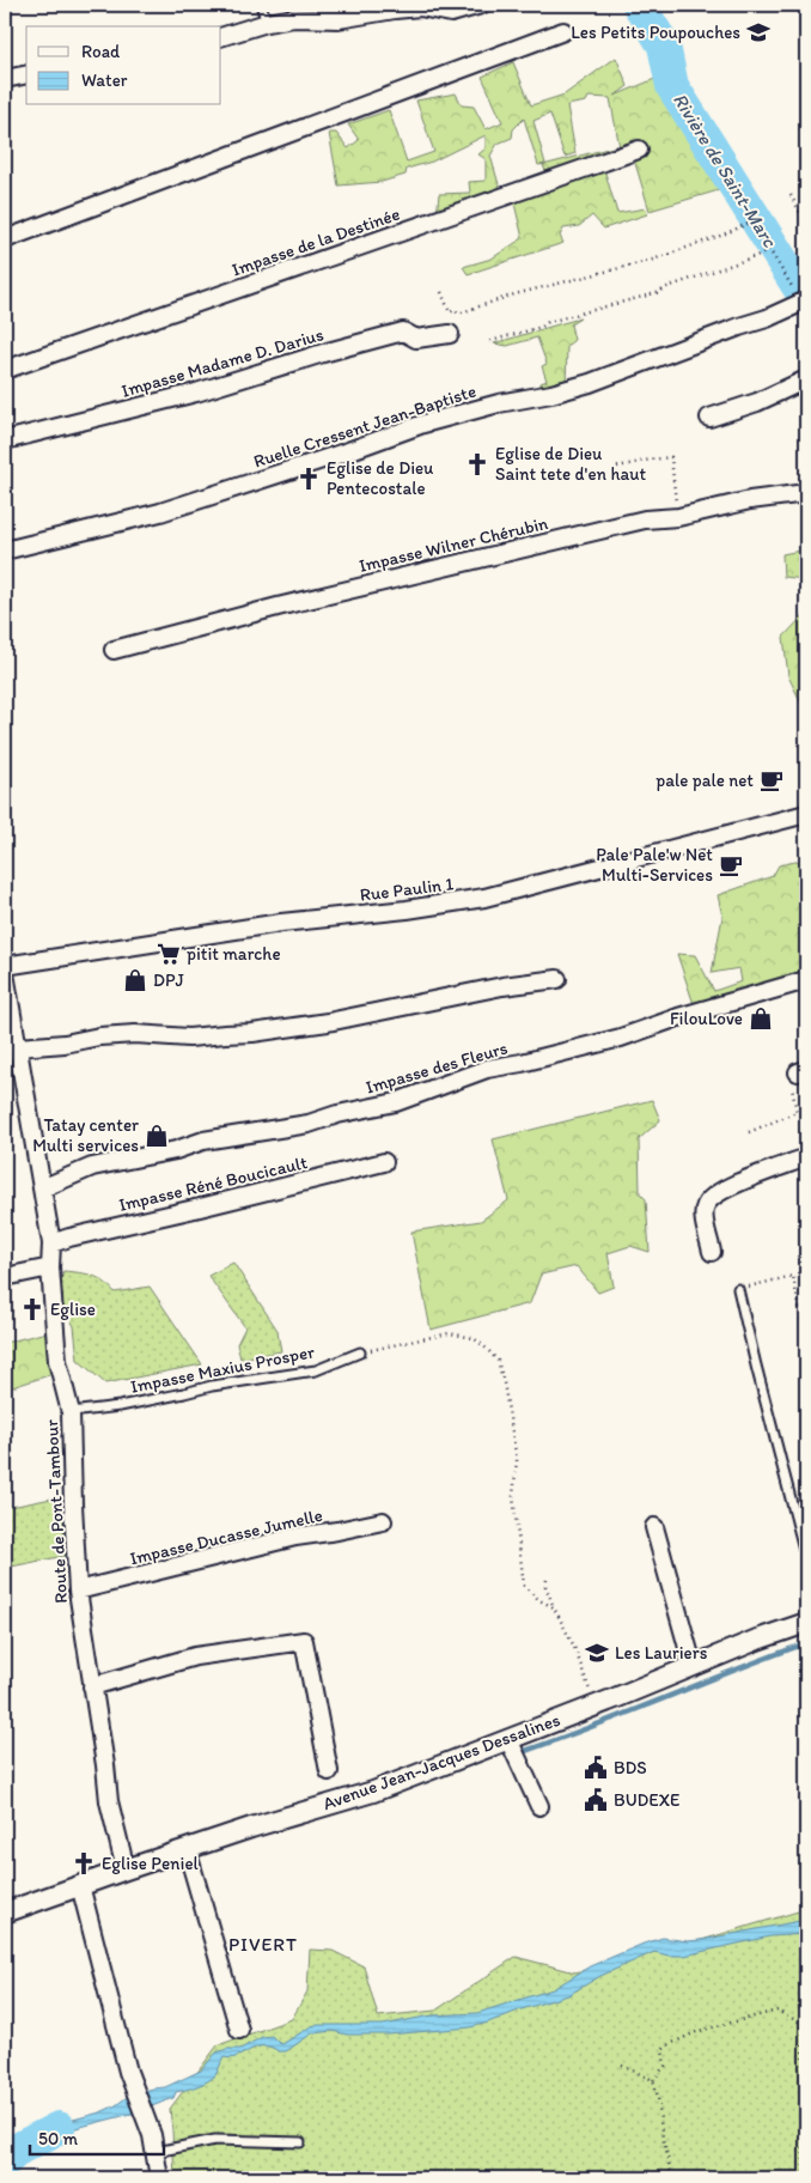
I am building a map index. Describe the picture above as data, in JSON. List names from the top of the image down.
{
  "streets": {
    "street": [
      "Impasse de la Destinée",
      "Impasse Madame D. Darius",
      "Ruelle Cressent Jean-Baptiste",
      "Impasse Wilner Chérubin",
      "Rue Paulin 1",
      "Impasse des Fleurs",
      "Impasse Réné Boucicault",
      "Route de Pont-Tambour",
      "Impasse Ducasse Jumelle",
      "Avenue Jean-Jacques Dessalines"
    ],
    "lane": ["Impasse Maxius Prosper"]
  },
  "crossings": [
    ["Impasse des Fleurs", "Route de Pont-Tambour"],
    ["Impasse Réné Boucicault", "Route de Pont-Tambour"],
    ["Impasse Maxius Prosper", "Route de Pont-Tambour"],
    ["Route de Pont-Tambour", "Impasse Ducasse Jumelle"],
    ["Route de Pont-Tambour", "Avenue Jean-Jacques Dessalines"]
  ],
  "districts": ["PIVERT"],
  "water": ["Rivière de Saint-Marc"],
  "places": {
    "school or university": ["Les Petits Poupouches", "Les Lauriers"],
    "church": [
      "Eglise de Dieu Saint tete d'en haut",
      "Eglise de Dieu Pentecostale",
      "Eglise",
      "Eglise Peniel"
    ],
    "cafe": ["pale pale net", "Pale Pale'w Net Multi-Services"],
    "supermarket": ["pitit marche"],
    "shop": ["DPJ", "FilouLove", "Tatay center Multi services"],
    "public building": ["BDS", "BUDEXE"]
  },
  "legend": ["Road", "Water"],
  "scale_bar": "50 m"
}
